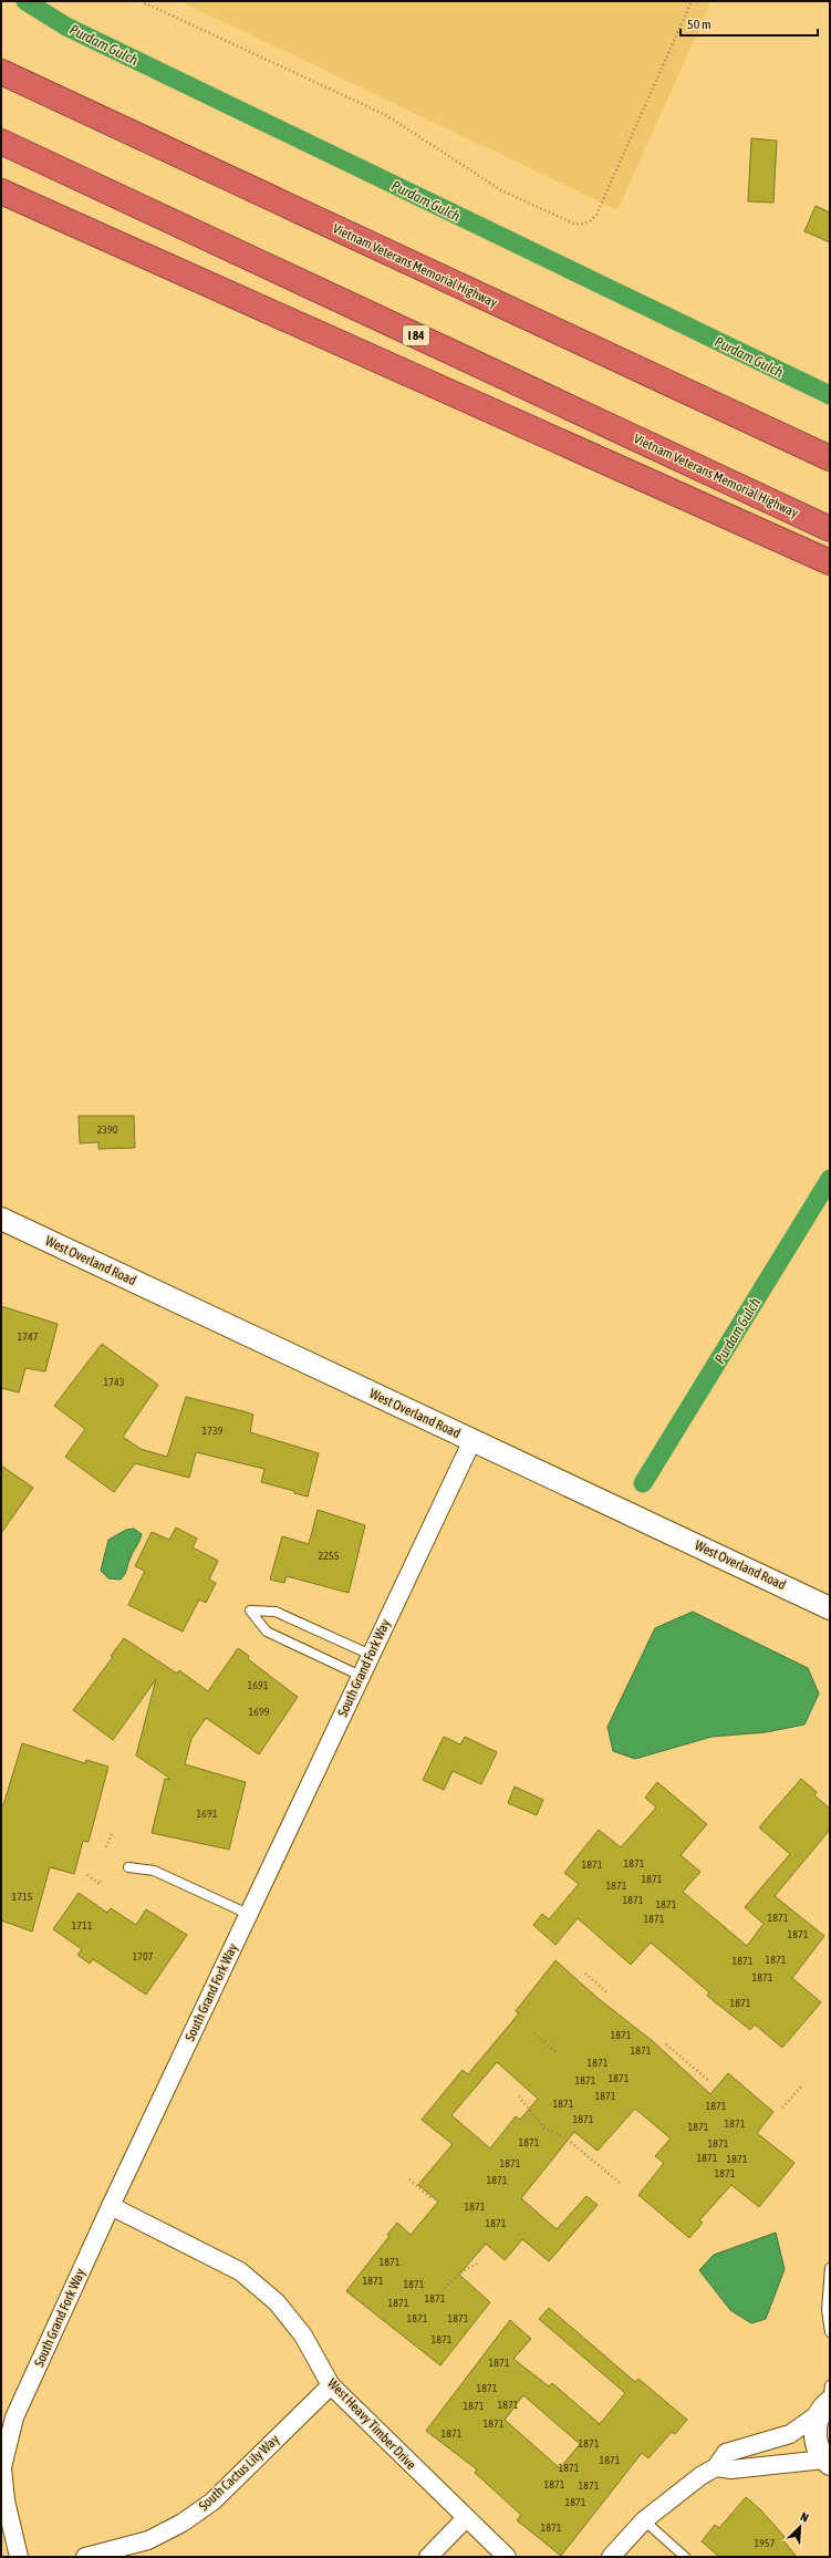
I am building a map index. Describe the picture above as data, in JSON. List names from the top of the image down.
{
  "streets": {
    "highway": ["Vietnam Veterans Memorial Highway", "I 84"],
    "street": [
      "West Overland Road",
      "South Grand Fork Way",
      "West Heavy Timber Drive",
      "South Cactus Lily Way"
    ]
  },
  "crossings": [
    ["West Overland Road", "South Grand Fork Way"],
    ["South Grand Fork Way", "West Heavy Timber Drive"],
    ["West Heavy Timber Drive", "South Cactus Lily Way"]
  ],
  "water": ["Purdam Gulch"],
  "house_numbers": [
    "2390",
    "1747",
    "1743",
    "1739",
    "2255",
    "1691",
    "1699",
    "1691",
    "1871",
    "1871",
    "1871",
    "1871",
    "1715",
    "1871",
    "1871",
    "1871",
    "1871",
    "1711",
    "1871",
    "1707",
    "1871",
    "1871",
    "1871",
    "1871",
    "1871",
    "1871",
    "1871",
    "1871",
    "1871",
    "1871",
    "1871",
    "1871",
    "1871",
    "1871",
    "1871",
    "1871",
    "1871",
    "1871",
    "1871",
    "1871",
    "1871",
    "1871",
    "1871",
    "1871",
    "1871",
    "1871",
    "1871",
    "1871",
    "1871",
    "1871",
    "1871",
    "1871",
    "1871",
    "1871",
    "1871",
    "1871",
    "1871",
    "1871",
    "1871",
    "1871",
    "1871",
    "1871",
    "1871",
    "1871",
    "1871",
    "1957"
  ],
  "scale_bar": "50 m",
  "north": "top right"
}
